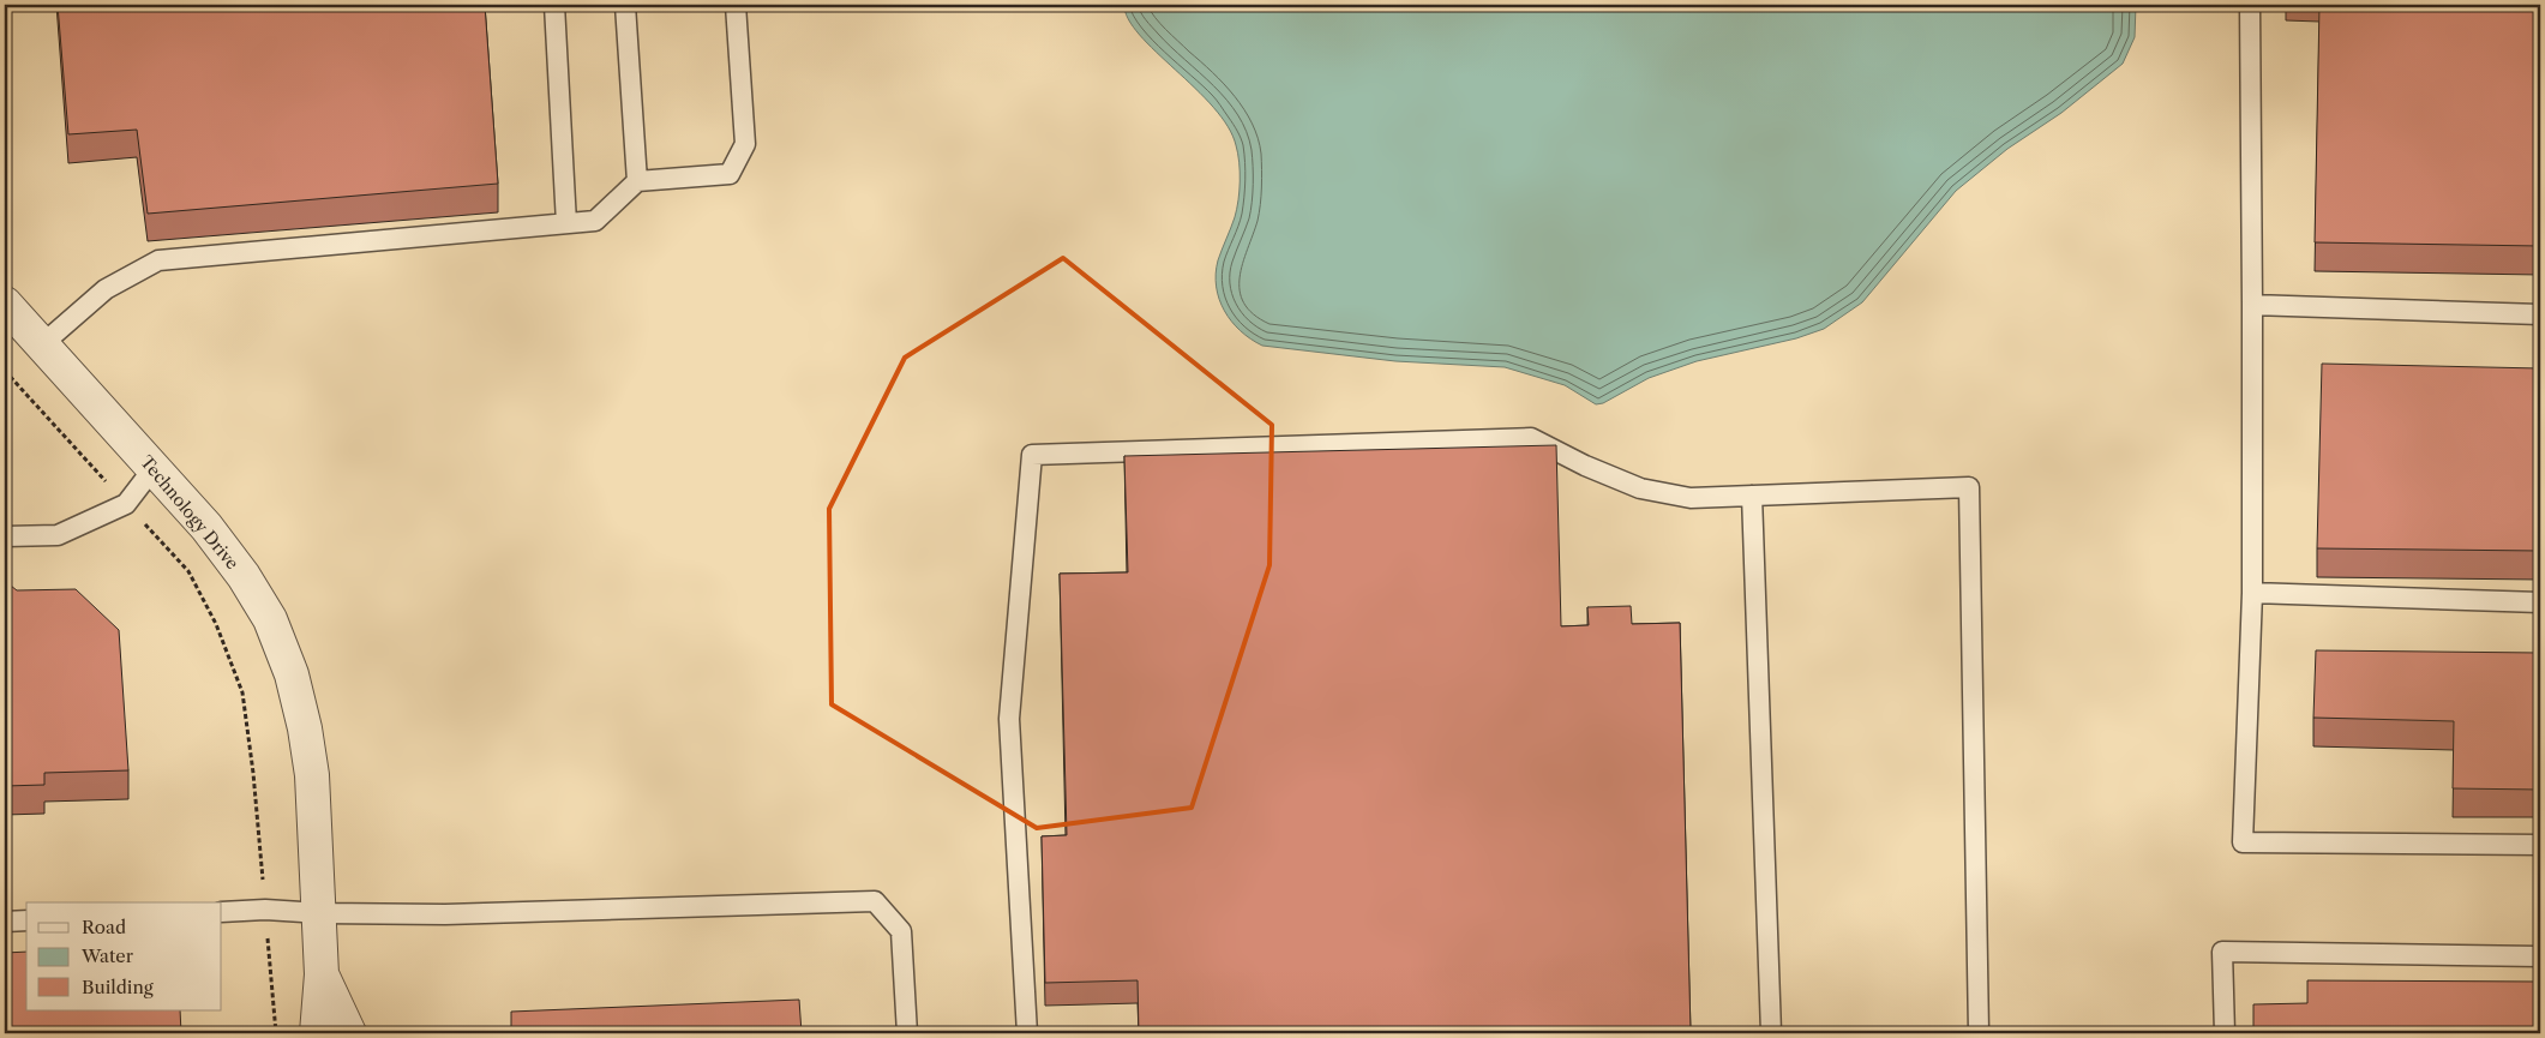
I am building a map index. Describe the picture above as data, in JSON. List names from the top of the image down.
{
  "streets": {
    "street": ["Technology Drive"]
  },
  "legend": ["Road", "Water", "Building"]
}
